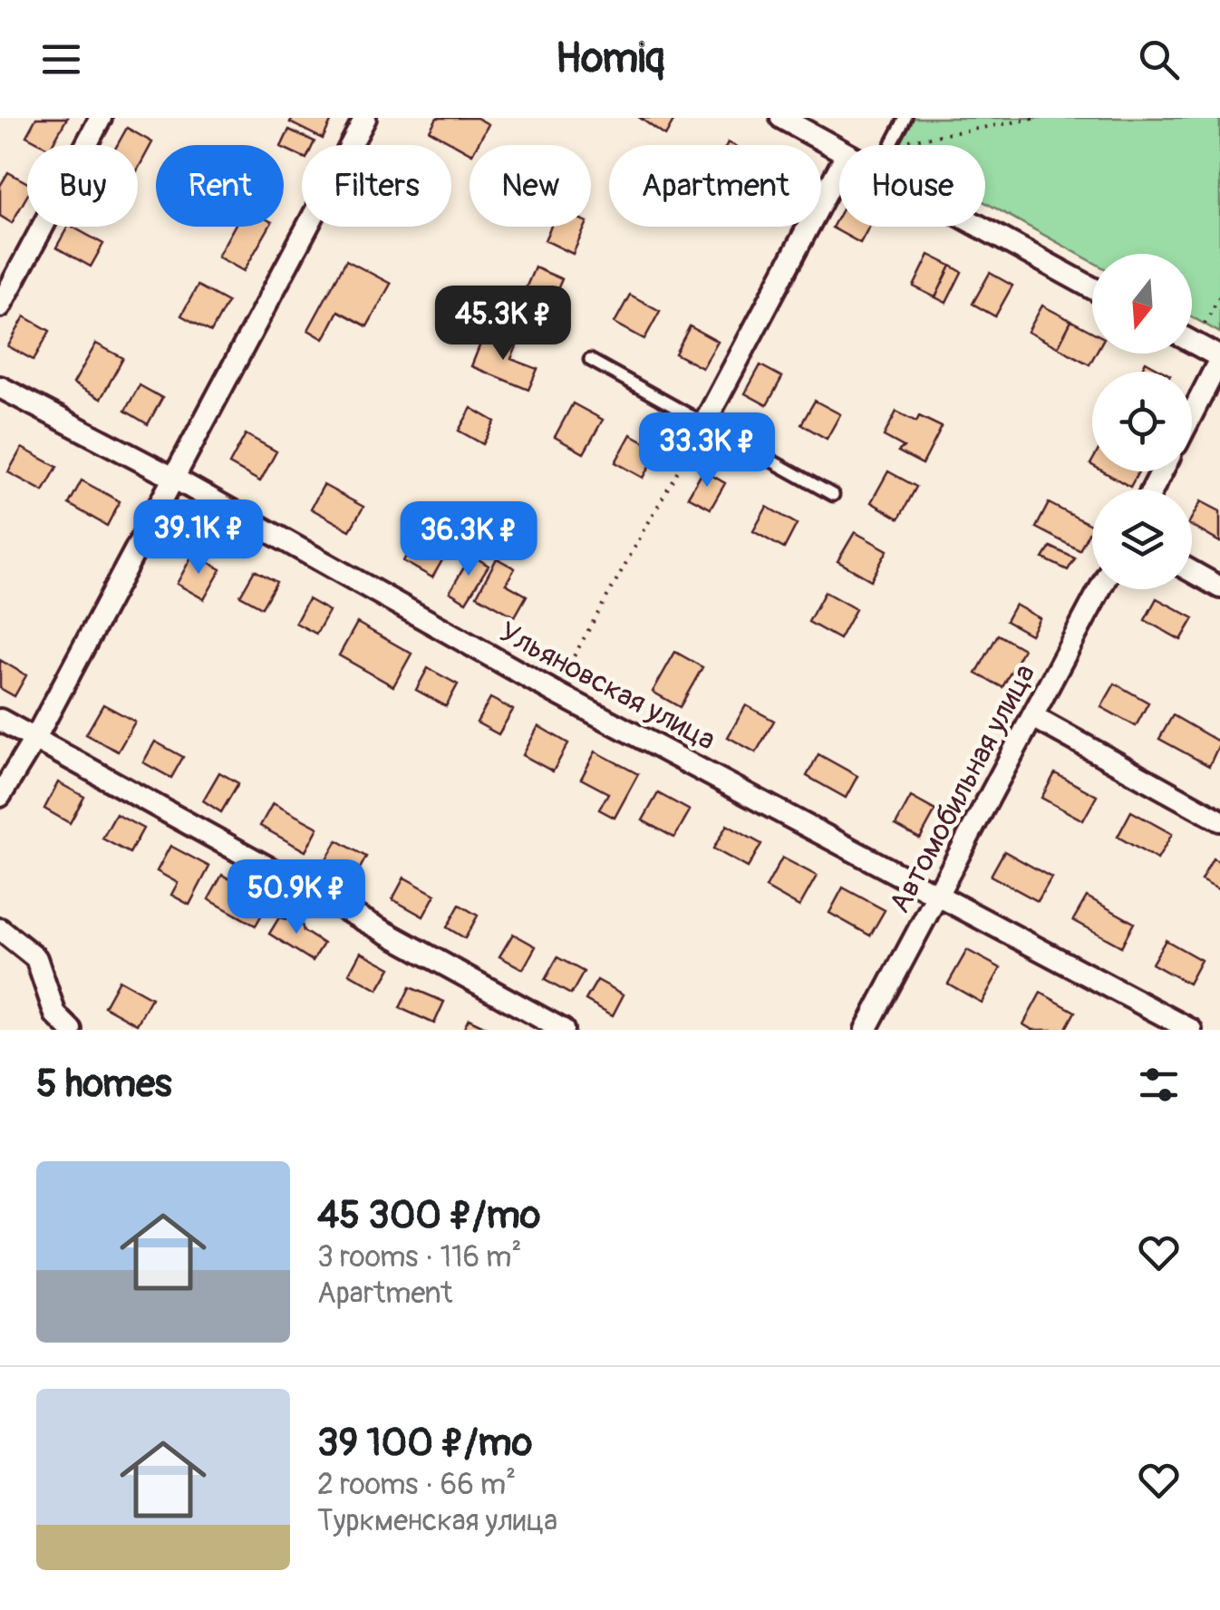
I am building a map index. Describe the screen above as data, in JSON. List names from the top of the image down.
{
  "streets": {
    "street": ["Ульяновская улица", "Автомобильная улица"]
  },
  "crossings": [
    ["Ульяновская улица", "Автомобильная улица"]
  ],
  "north": "bottom",
  "page": {
    "header": "Homiq",
    "chip": [
      "Buy",
      "Rent",
      "Filters",
      "New",
      "Apartment",
      "House"
    ],
    "price": [
      "45.3K ₽",
      "33.3K ₽",
      "39.1K ₽",
      "36.3K ₽",
      "50.9K ₽"
    ],
    "heading": "5 homes",
    "list": [
      {
        "name": "45 300 ₽/mo",
        "note": "3 rooms · 116 m² · Apartment"
      },
      {
        "name": "39 100 ₽/mo",
        "note": "2 rooms · 66 m² · Туркменская улица"
      }
    ]
  }
}
